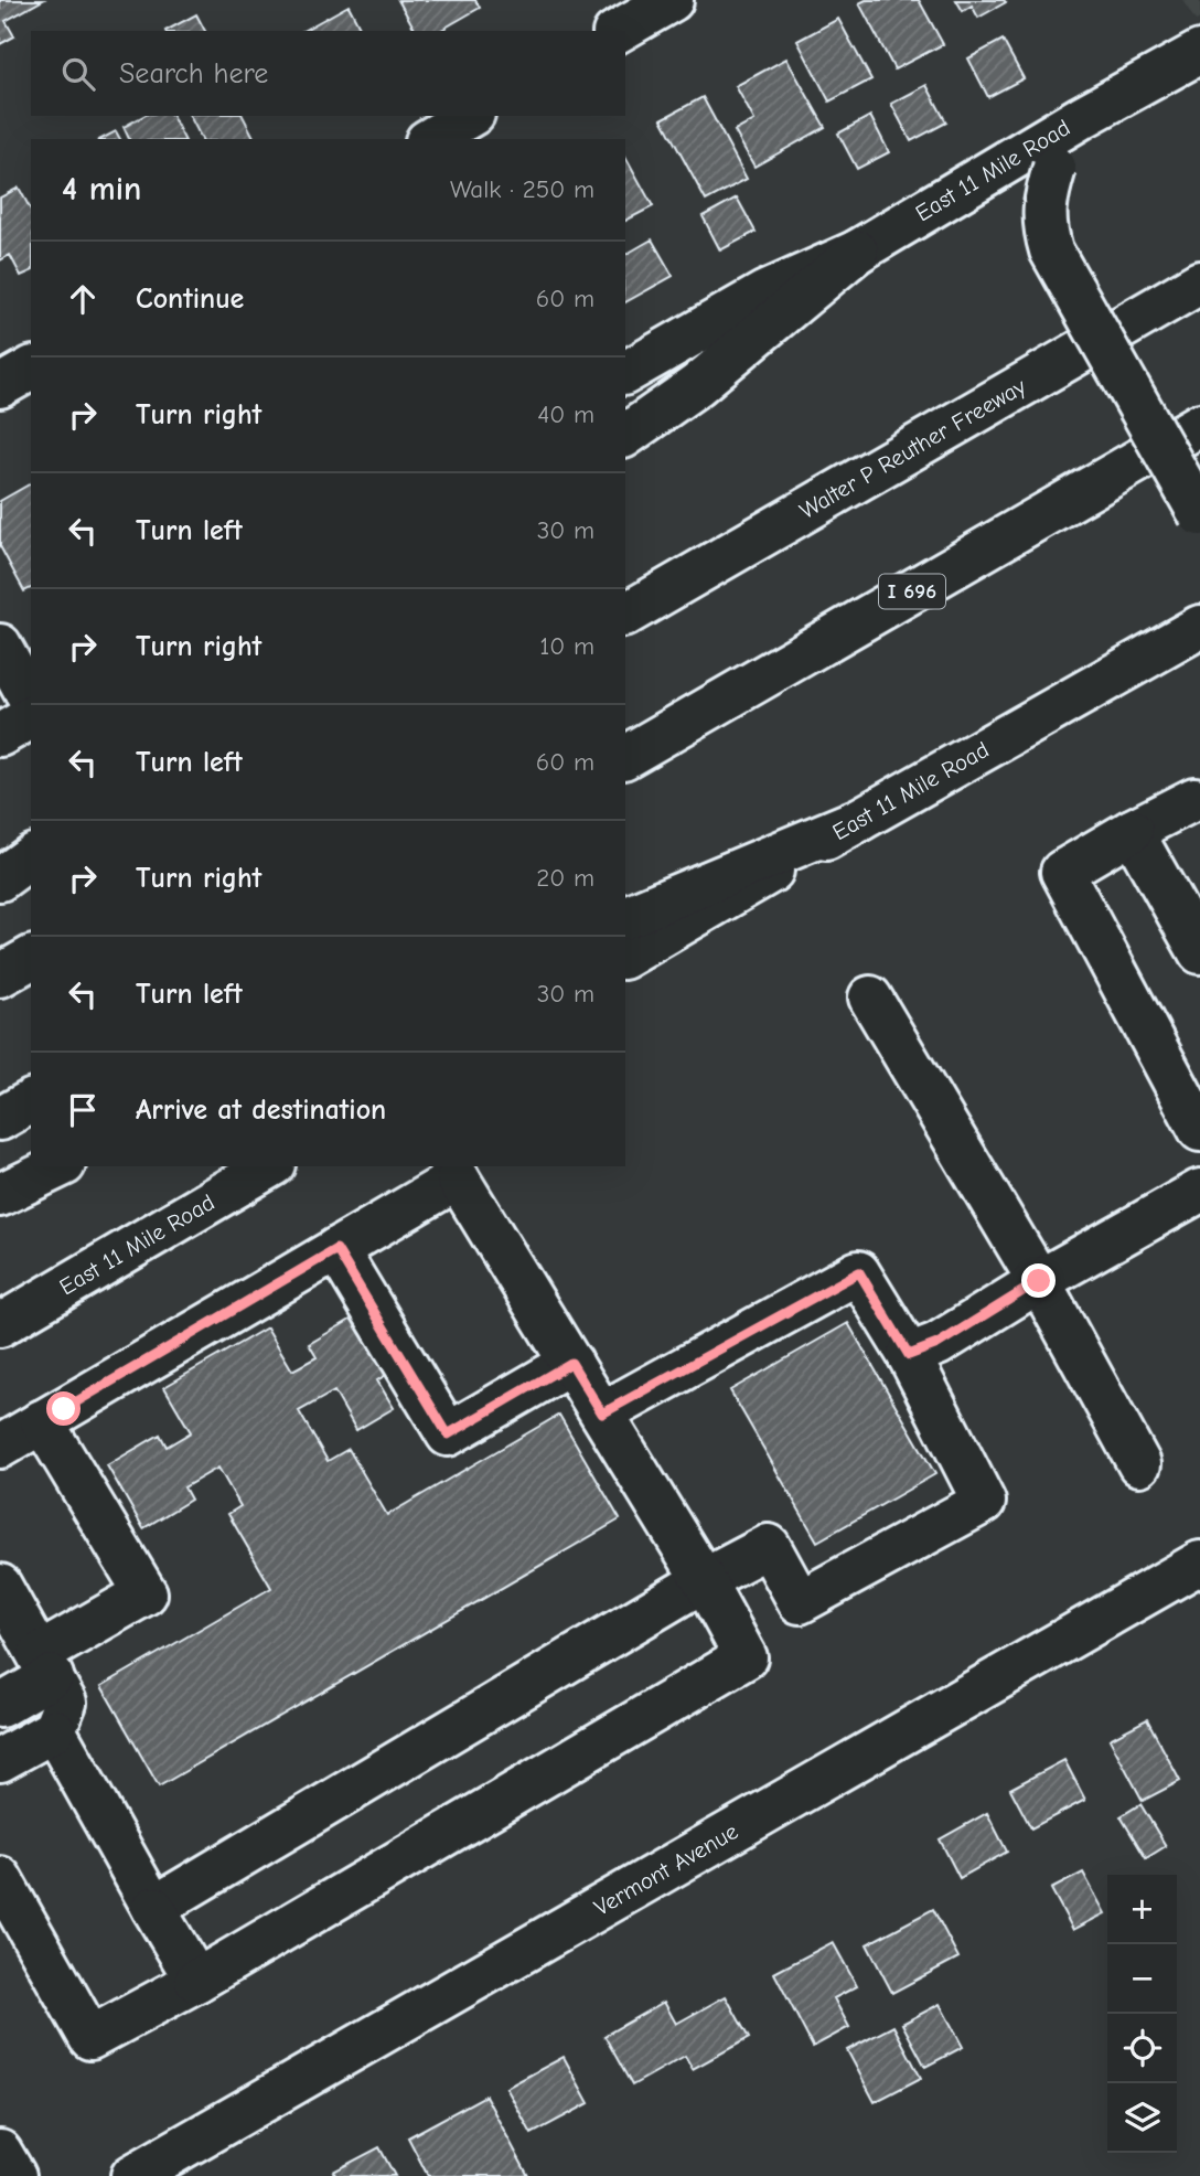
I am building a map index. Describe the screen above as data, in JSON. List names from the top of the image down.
{
  "streets": {
    "main road": [
      "East 11 Mile Road",
      "Walter P Reuther Freeway",
      "I 696",
      "Vermont Avenue"
    ]
  },
  "page": {
    "search": "Search here",
    "heading": ["4 min", "Walk · 250 m"],
    "list": [
      ["Continue", "60 m"],
      ["Turn right", "40 m"],
      ["Turn left", "30 m"],
      ["Turn right", "10 m"],
      ["Turn left", "60 m"],
      ["Turn right", "20 m"],
      ["Turn left", "30 m"],
      "Arrive at destination"
    ],
    "map_buttons": ["+", "−"]
  }
}
